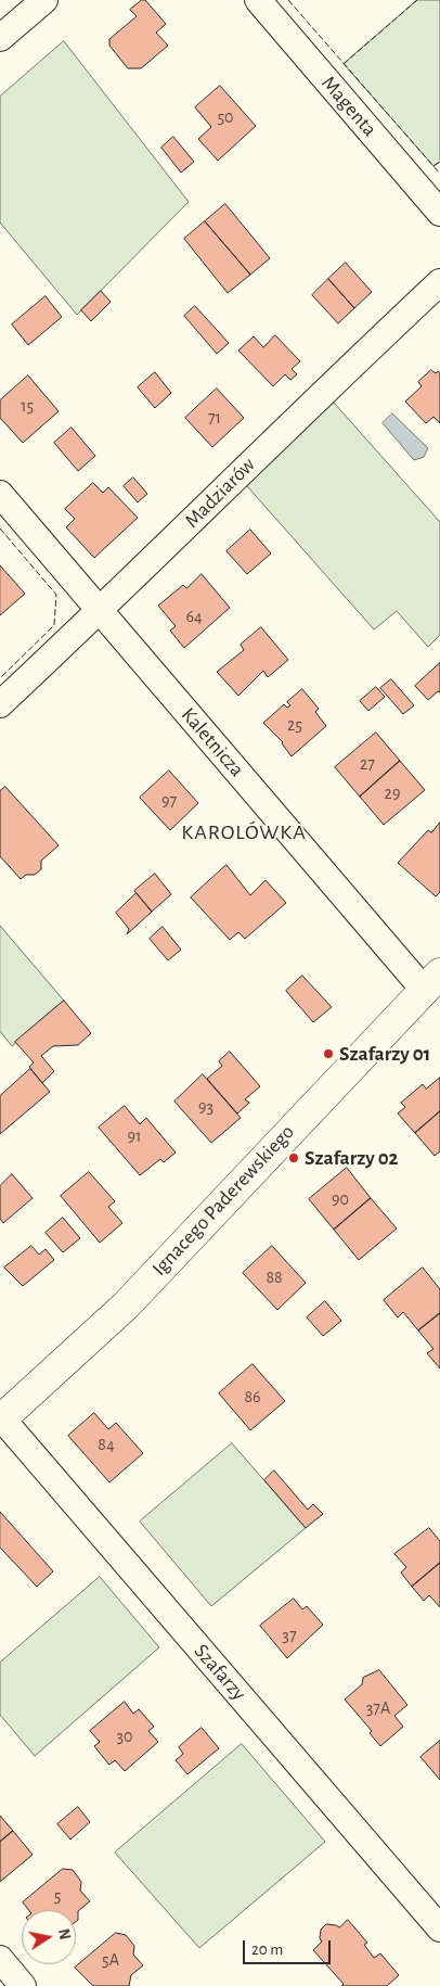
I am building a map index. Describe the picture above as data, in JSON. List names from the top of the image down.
{
  "streets": {
    "street": [
      "Magenta",
      "Madziarów",
      "Kaletnicza",
      "Ignacego Paderewskiego",
      "Szafarzy"
    ]
  },
  "crossings": [
    ["Madziarów", "Kaletnicza"],
    ["Kaletnicza", "Ignacego Paderewskiego"],
    ["Ignacego Paderewskiego", "Szafarzy"]
  ],
  "districts": ["KAROLÓWKA"],
  "places": ["Szafarzy 01", "Szafarzy 02"],
  "house_numbers": [
    "50",
    "15",
    "71",
    "64",
    "25",
    "27",
    "29",
    "97",
    "93",
    "91",
    "90",
    "88",
    "86",
    "84",
    "37",
    "37A",
    "30",
    "5",
    "5A"
  ],
  "scale_bar": "20 m",
  "north": "right"
}
